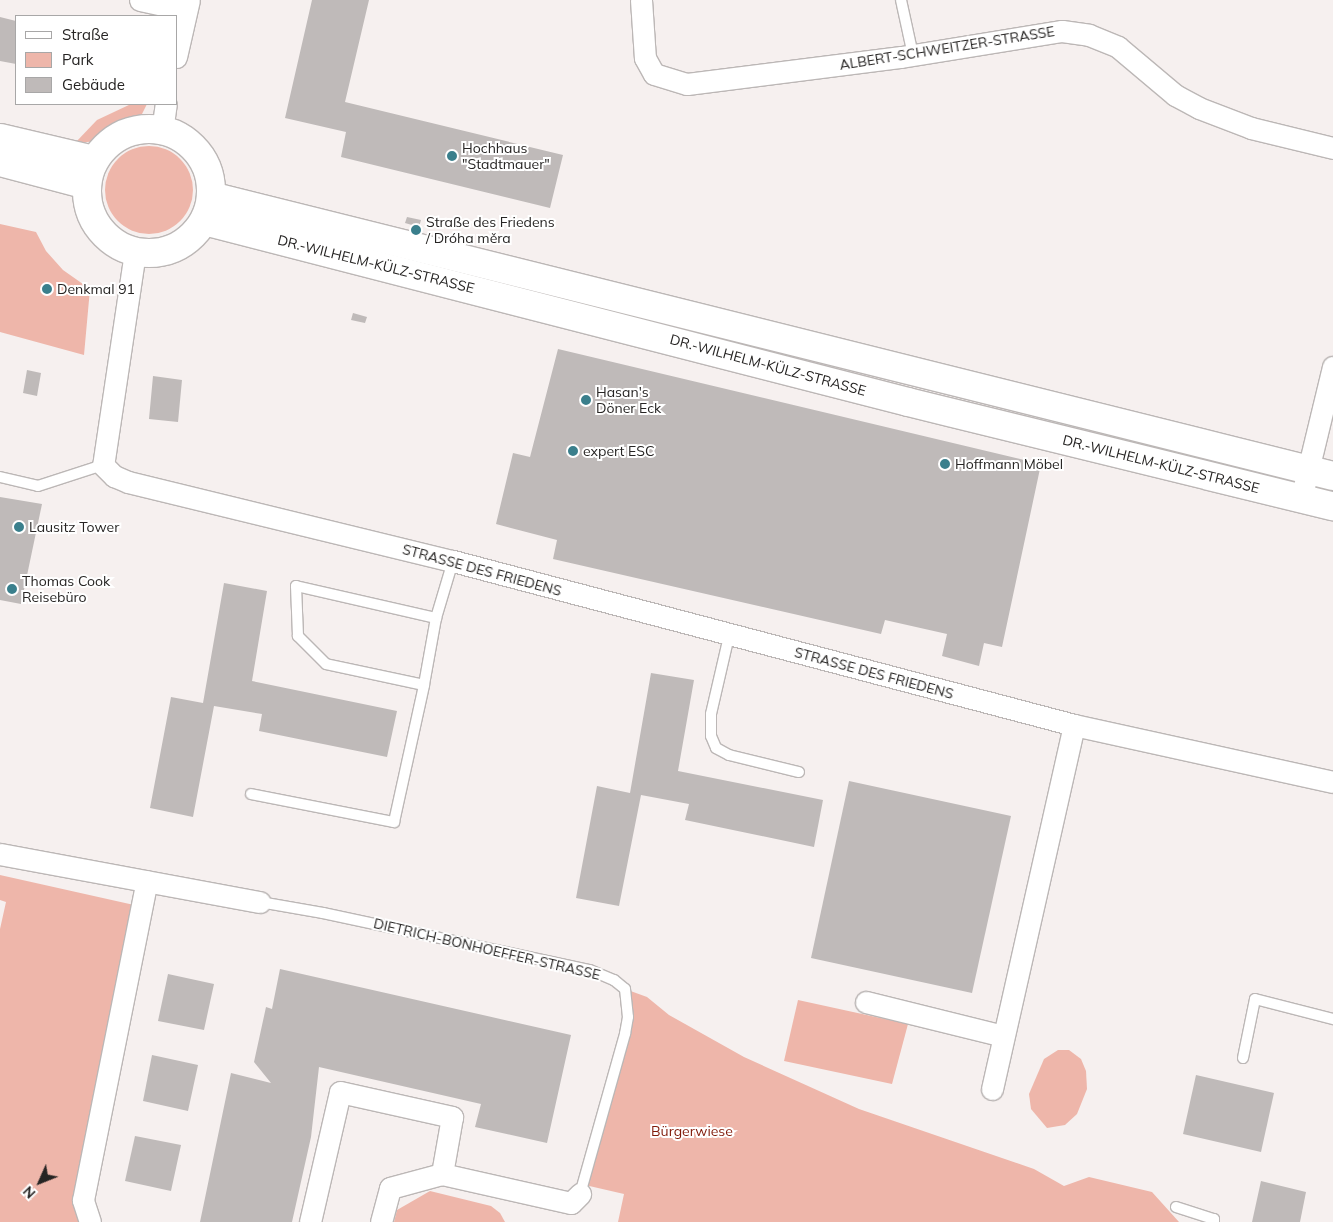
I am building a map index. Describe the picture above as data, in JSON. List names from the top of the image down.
{
  "streets": {
    "street": [
      "ALBERT-SCHWEITZER-STRASSE",
      "DR.-WILHELM-KÜLZ-STRASSE",
      "STRASSE DES FRIEDENS",
      "DIETRICH-BONHOEFFER-STRASSE"
    ]
  },
  "parks": ["Bürgerwiese"],
  "places": [
    "Hochhaus \"Stadtmauer\"",
    "Straße des Friedens / Dróha měra",
    "Denkmal 91",
    "Hasan's Döner Eck",
    "expert ESC",
    "Hoffmann Möbel",
    "Lausitz Tower",
    "Thomas Cook Reisebüro"
  ],
  "legend": ["Straße", "Park", "Gebäude"],
  "north": "bottom left"
}
